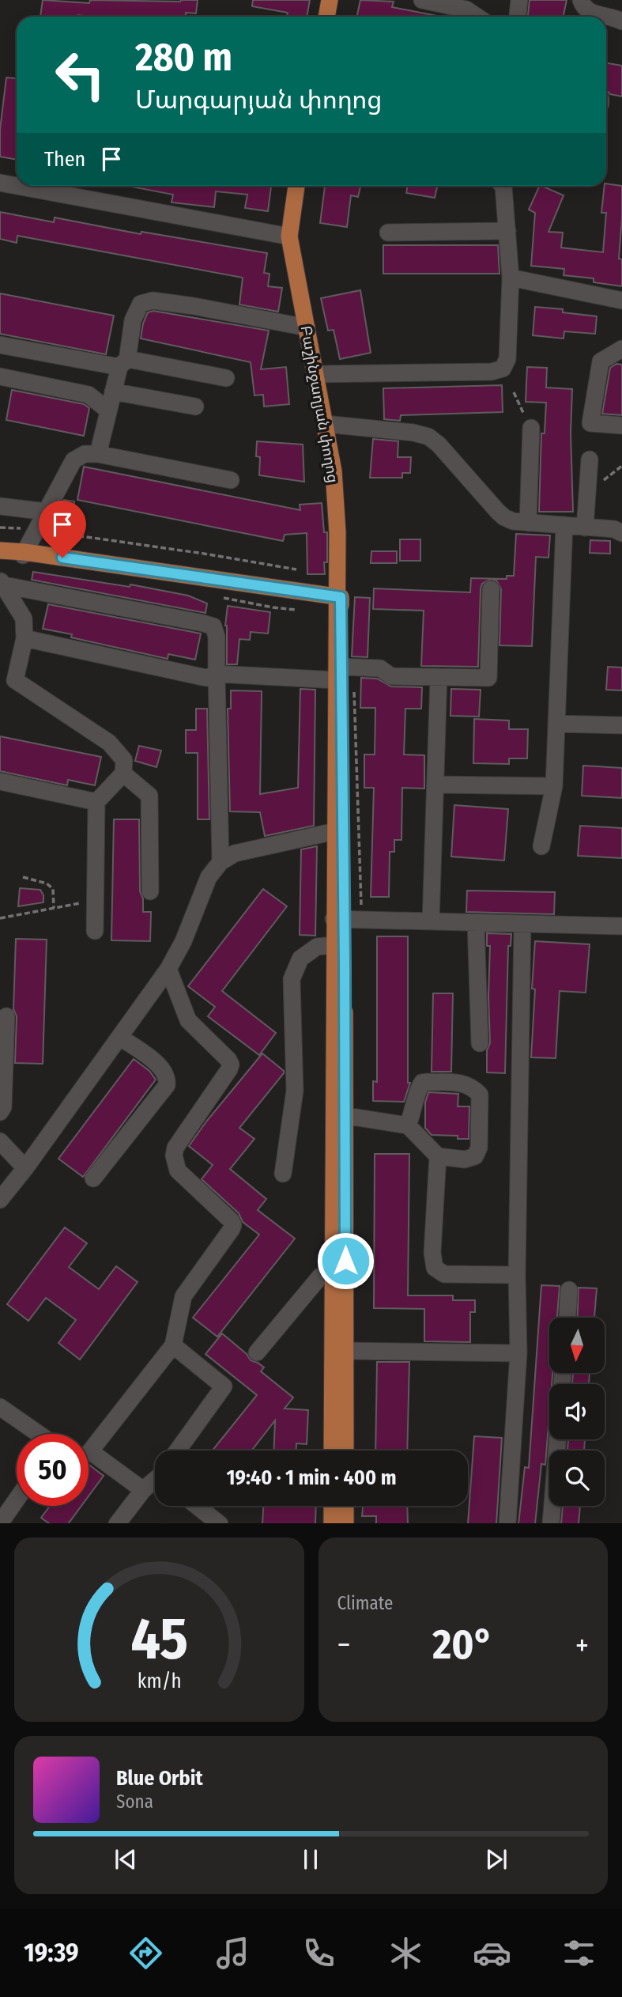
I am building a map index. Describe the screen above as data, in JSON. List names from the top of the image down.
{
  "streets": {
    "main road": ["Բաշինջաղյան փողոց"]
  },
  "north": "bottom",
  "page": {
    "turn": ["280 m", "Մարգարյան փողոց"],
    "then": "Then",
    "limit": "50",
    "trip": "19:40 · 1 min · 400 m",
    "tile": "Climate",
    "heat": ["−", "20°", "+"],
    "song": ["Blue Orbit", "Sona"],
    "tabs": "19:39",
    "gauge": ["45", "km/h"]
  }
}
